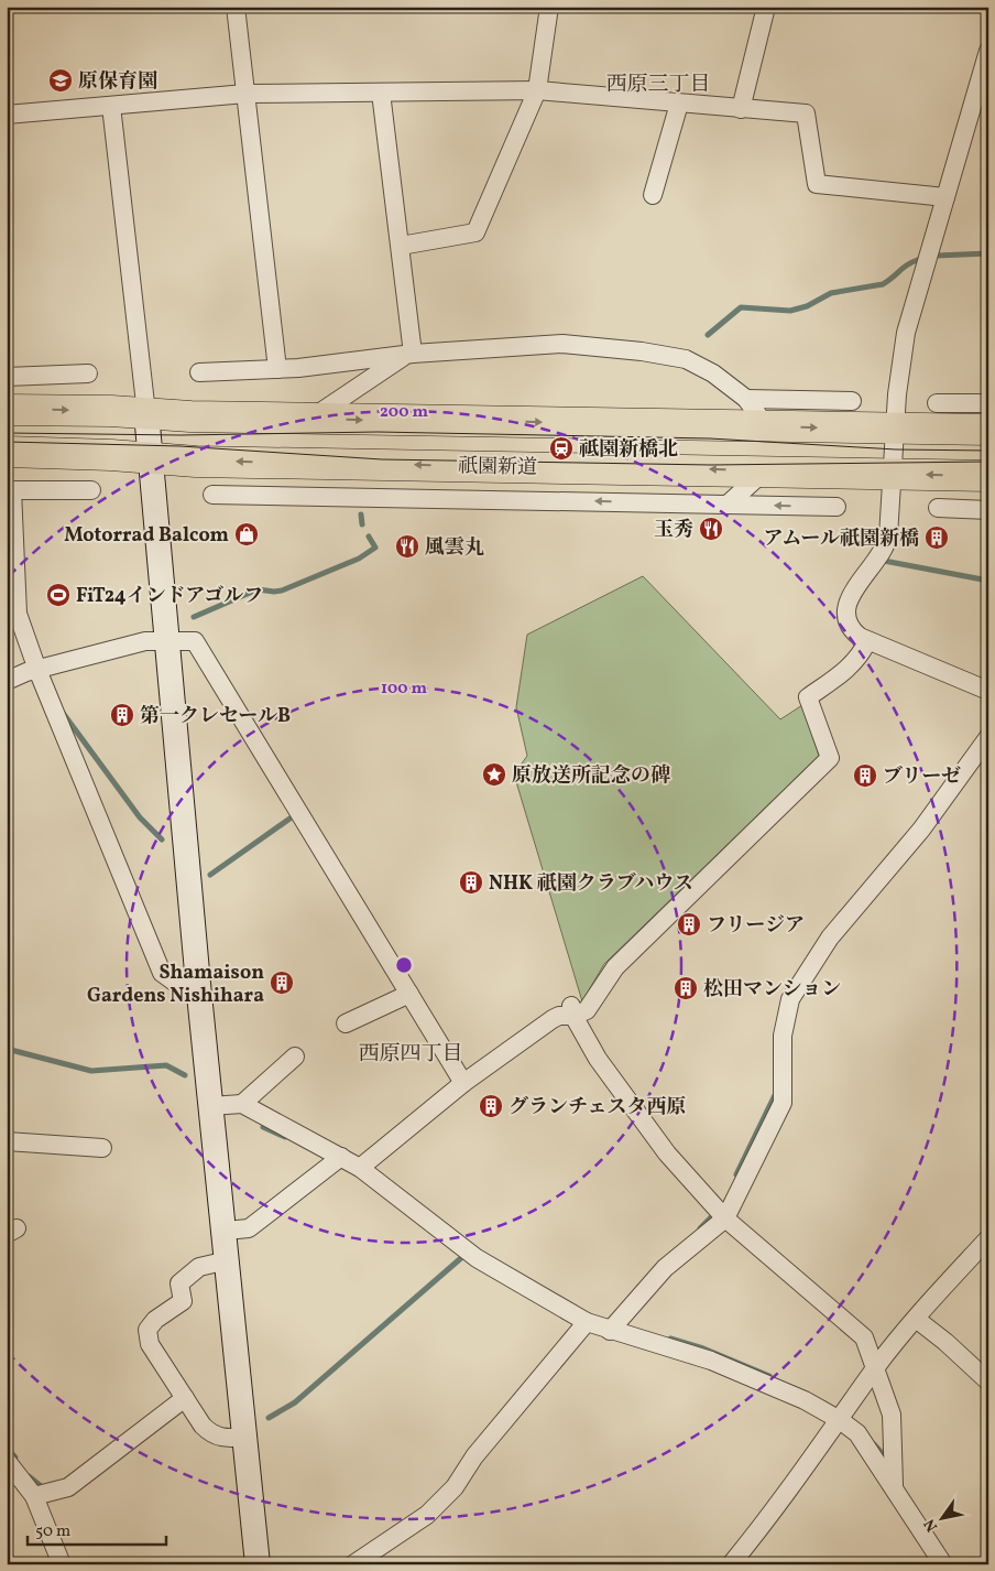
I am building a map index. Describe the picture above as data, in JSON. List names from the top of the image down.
{
  "streets": {
    "highway": ["祇園新道"]
  },
  "districts": ["西原三丁目", "西原四丁目"],
  "places": {
    "school or university": ["原保育園"],
    "station": ["祗園新橋北"],
    "restaurant": ["玉秀", "風雲丸"],
    "shop": ["Motorrad Balcom"],
    "building": [
      "アムール祇園新橋",
      "第一クレセールB",
      "ブリーゼ",
      "NHK 祇園クラブハウス",
      "フリージア",
      "Shamaison Gardens Nishihara",
      "松田マンション",
      "グランチェスタ西原"
    ],
    "sports": ["FiT24インドアゴルフ"],
    "place": ["原放送所記念の碑"]
  },
  "scale_bar": "50 m",
  "north": "bottom left",
  "rings": ["200 m", "100 m"]
}
